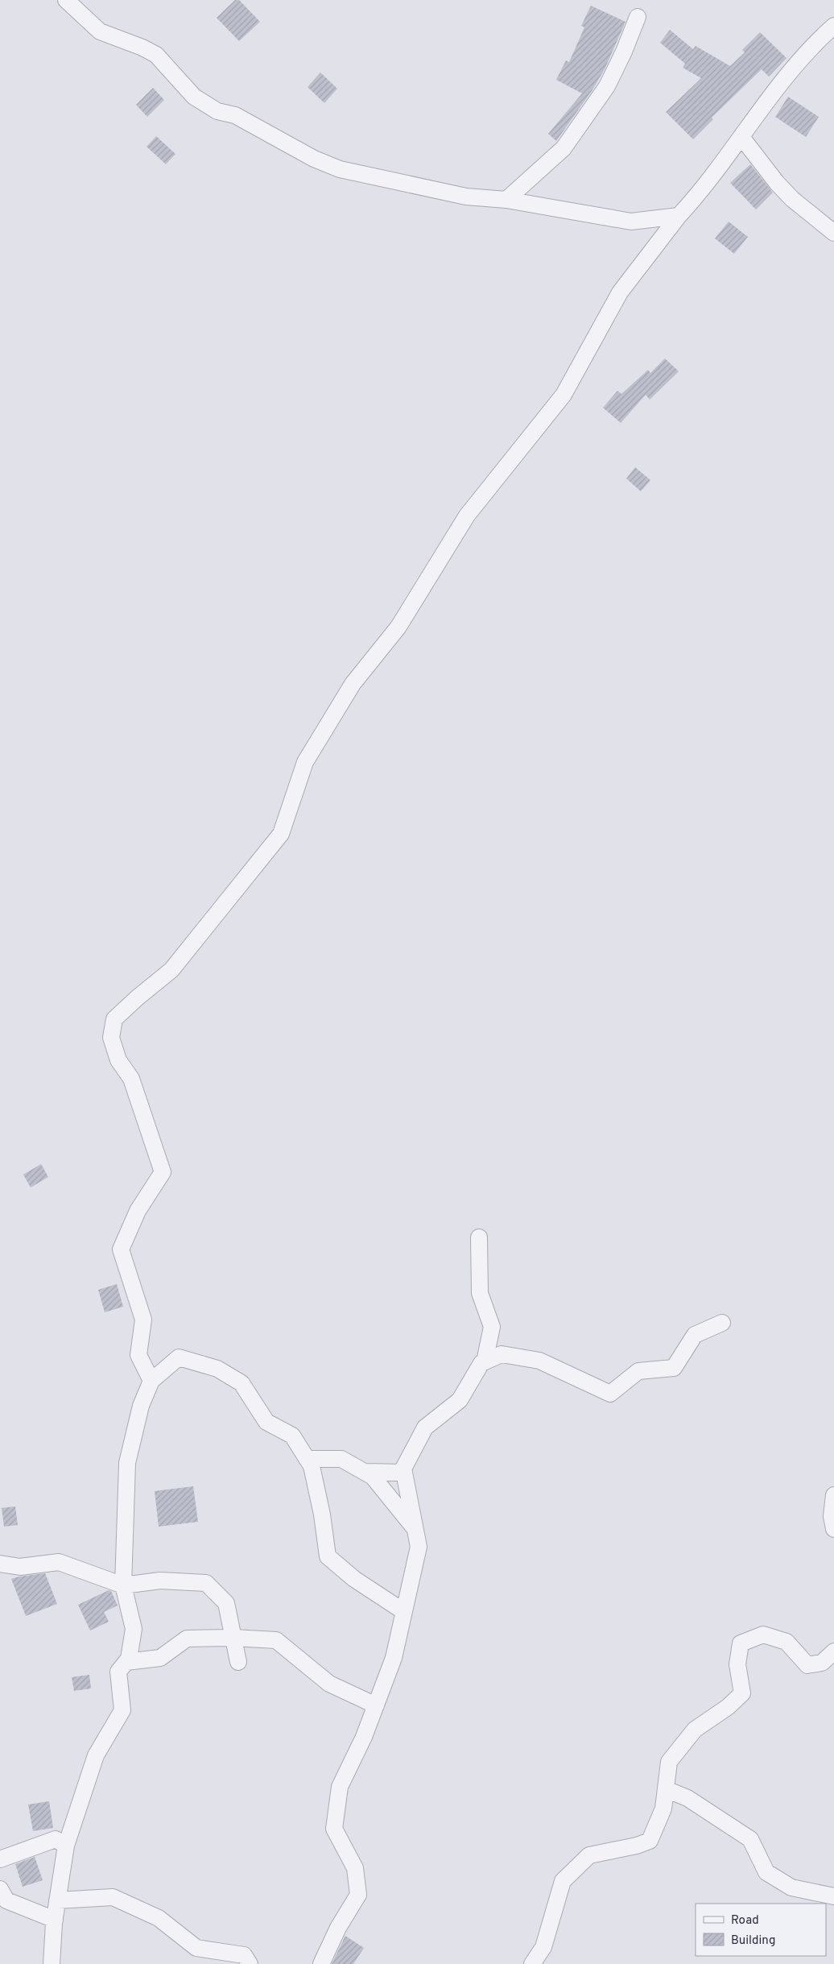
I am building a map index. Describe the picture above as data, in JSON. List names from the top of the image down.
{
  "legend": ["Road", "Building"]
}
